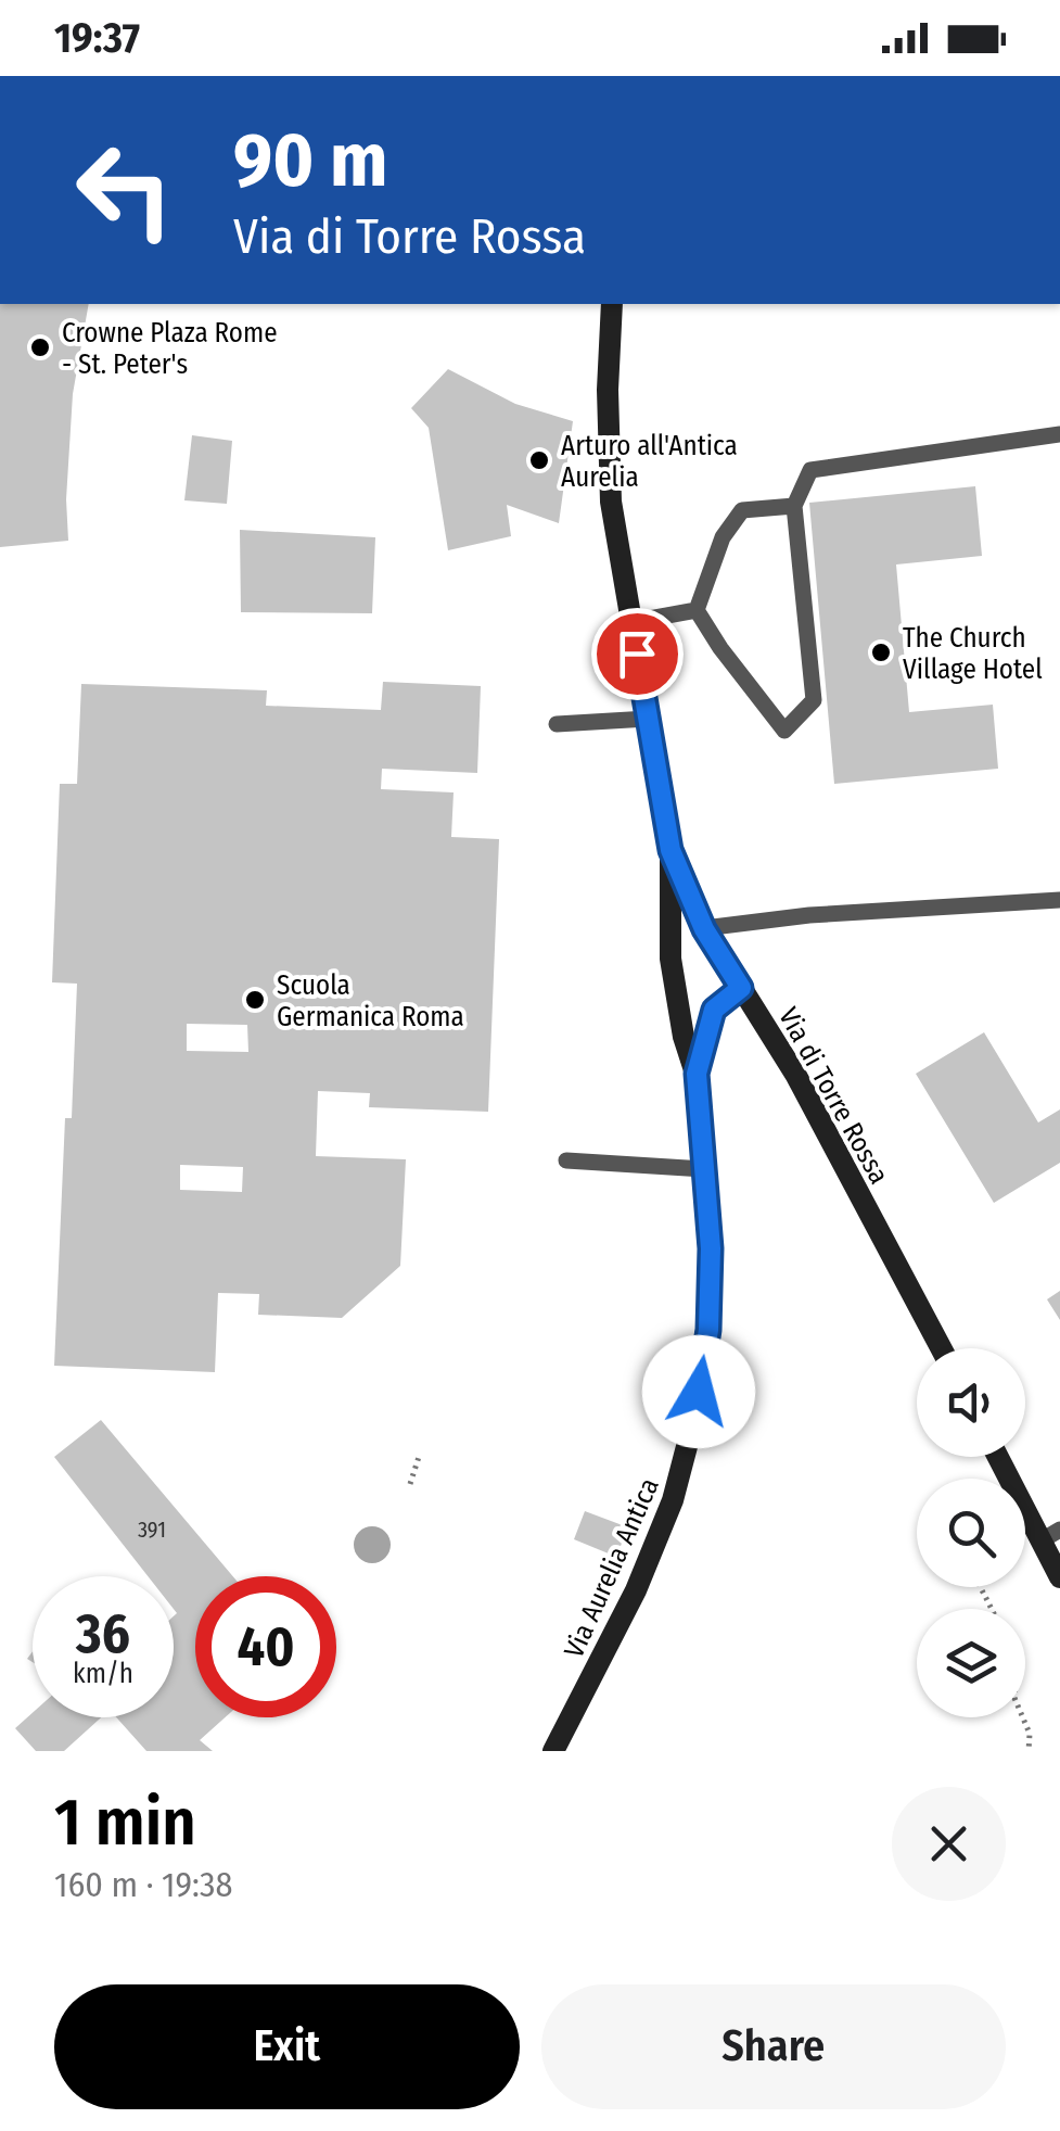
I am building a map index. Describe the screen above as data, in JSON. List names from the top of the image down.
{
  "streets": {
    "main road": ["Via di Torre Rossa", "Via Aurelia Antica"]
  },
  "crossings": [
    ["Via di Torre Rossa", "Via Aurelia Antica"]
  ],
  "places": [
    "Crowne Plaza Rome - St. Peter's",
    "Arturo all'Antica Aurelia",
    "The Church Village Hotel",
    "Scuola Germanica Roma"
  ],
  "house_numbers": ["391"],
  "page": {
    "status": "19:37",
    "turn": ["90 m", "Via di Torre Rossa"],
    "speed": "36 km/h",
    "limit": "40",
    "heading": ["1 min", "160 m · 19:38"],
    "buttons": ["Exit", "Share"]
  }
}
